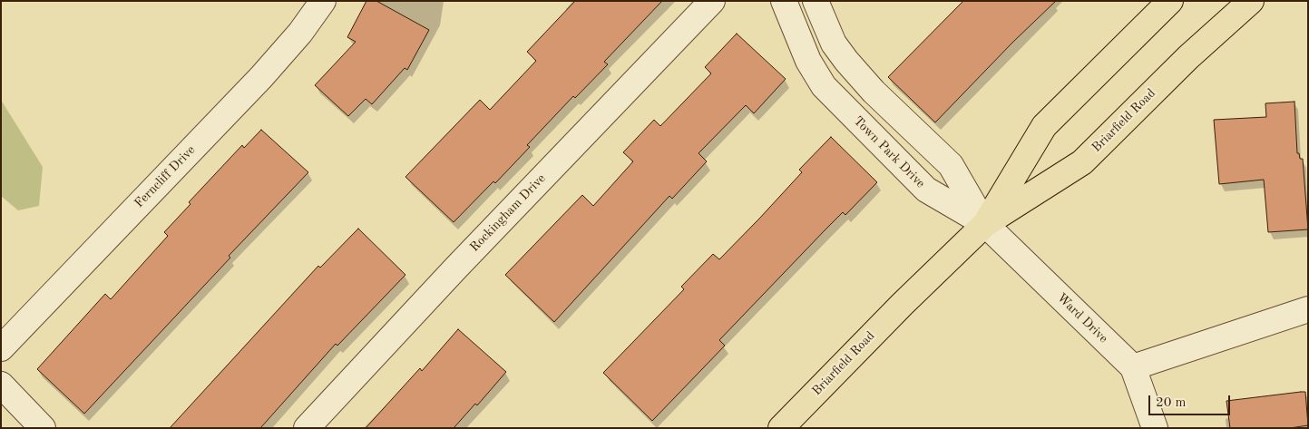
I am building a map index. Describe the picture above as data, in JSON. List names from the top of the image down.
{
  "streets": {
    "main road": ["Briarfield Road"],
    "street": [
      "Town Park Drive",
      "Ferncliff Drive",
      "Rockingham Drive",
      "Ward Drive"
    ]
  },
  "crossings": [
    ["Briarfield Road", "Town Park Drive"],
    ["Briarfield Road", "Ward Drive"],
    ["Town Park Drive", "Ward Drive"]
  ],
  "scale_bar": "20 m"
}
